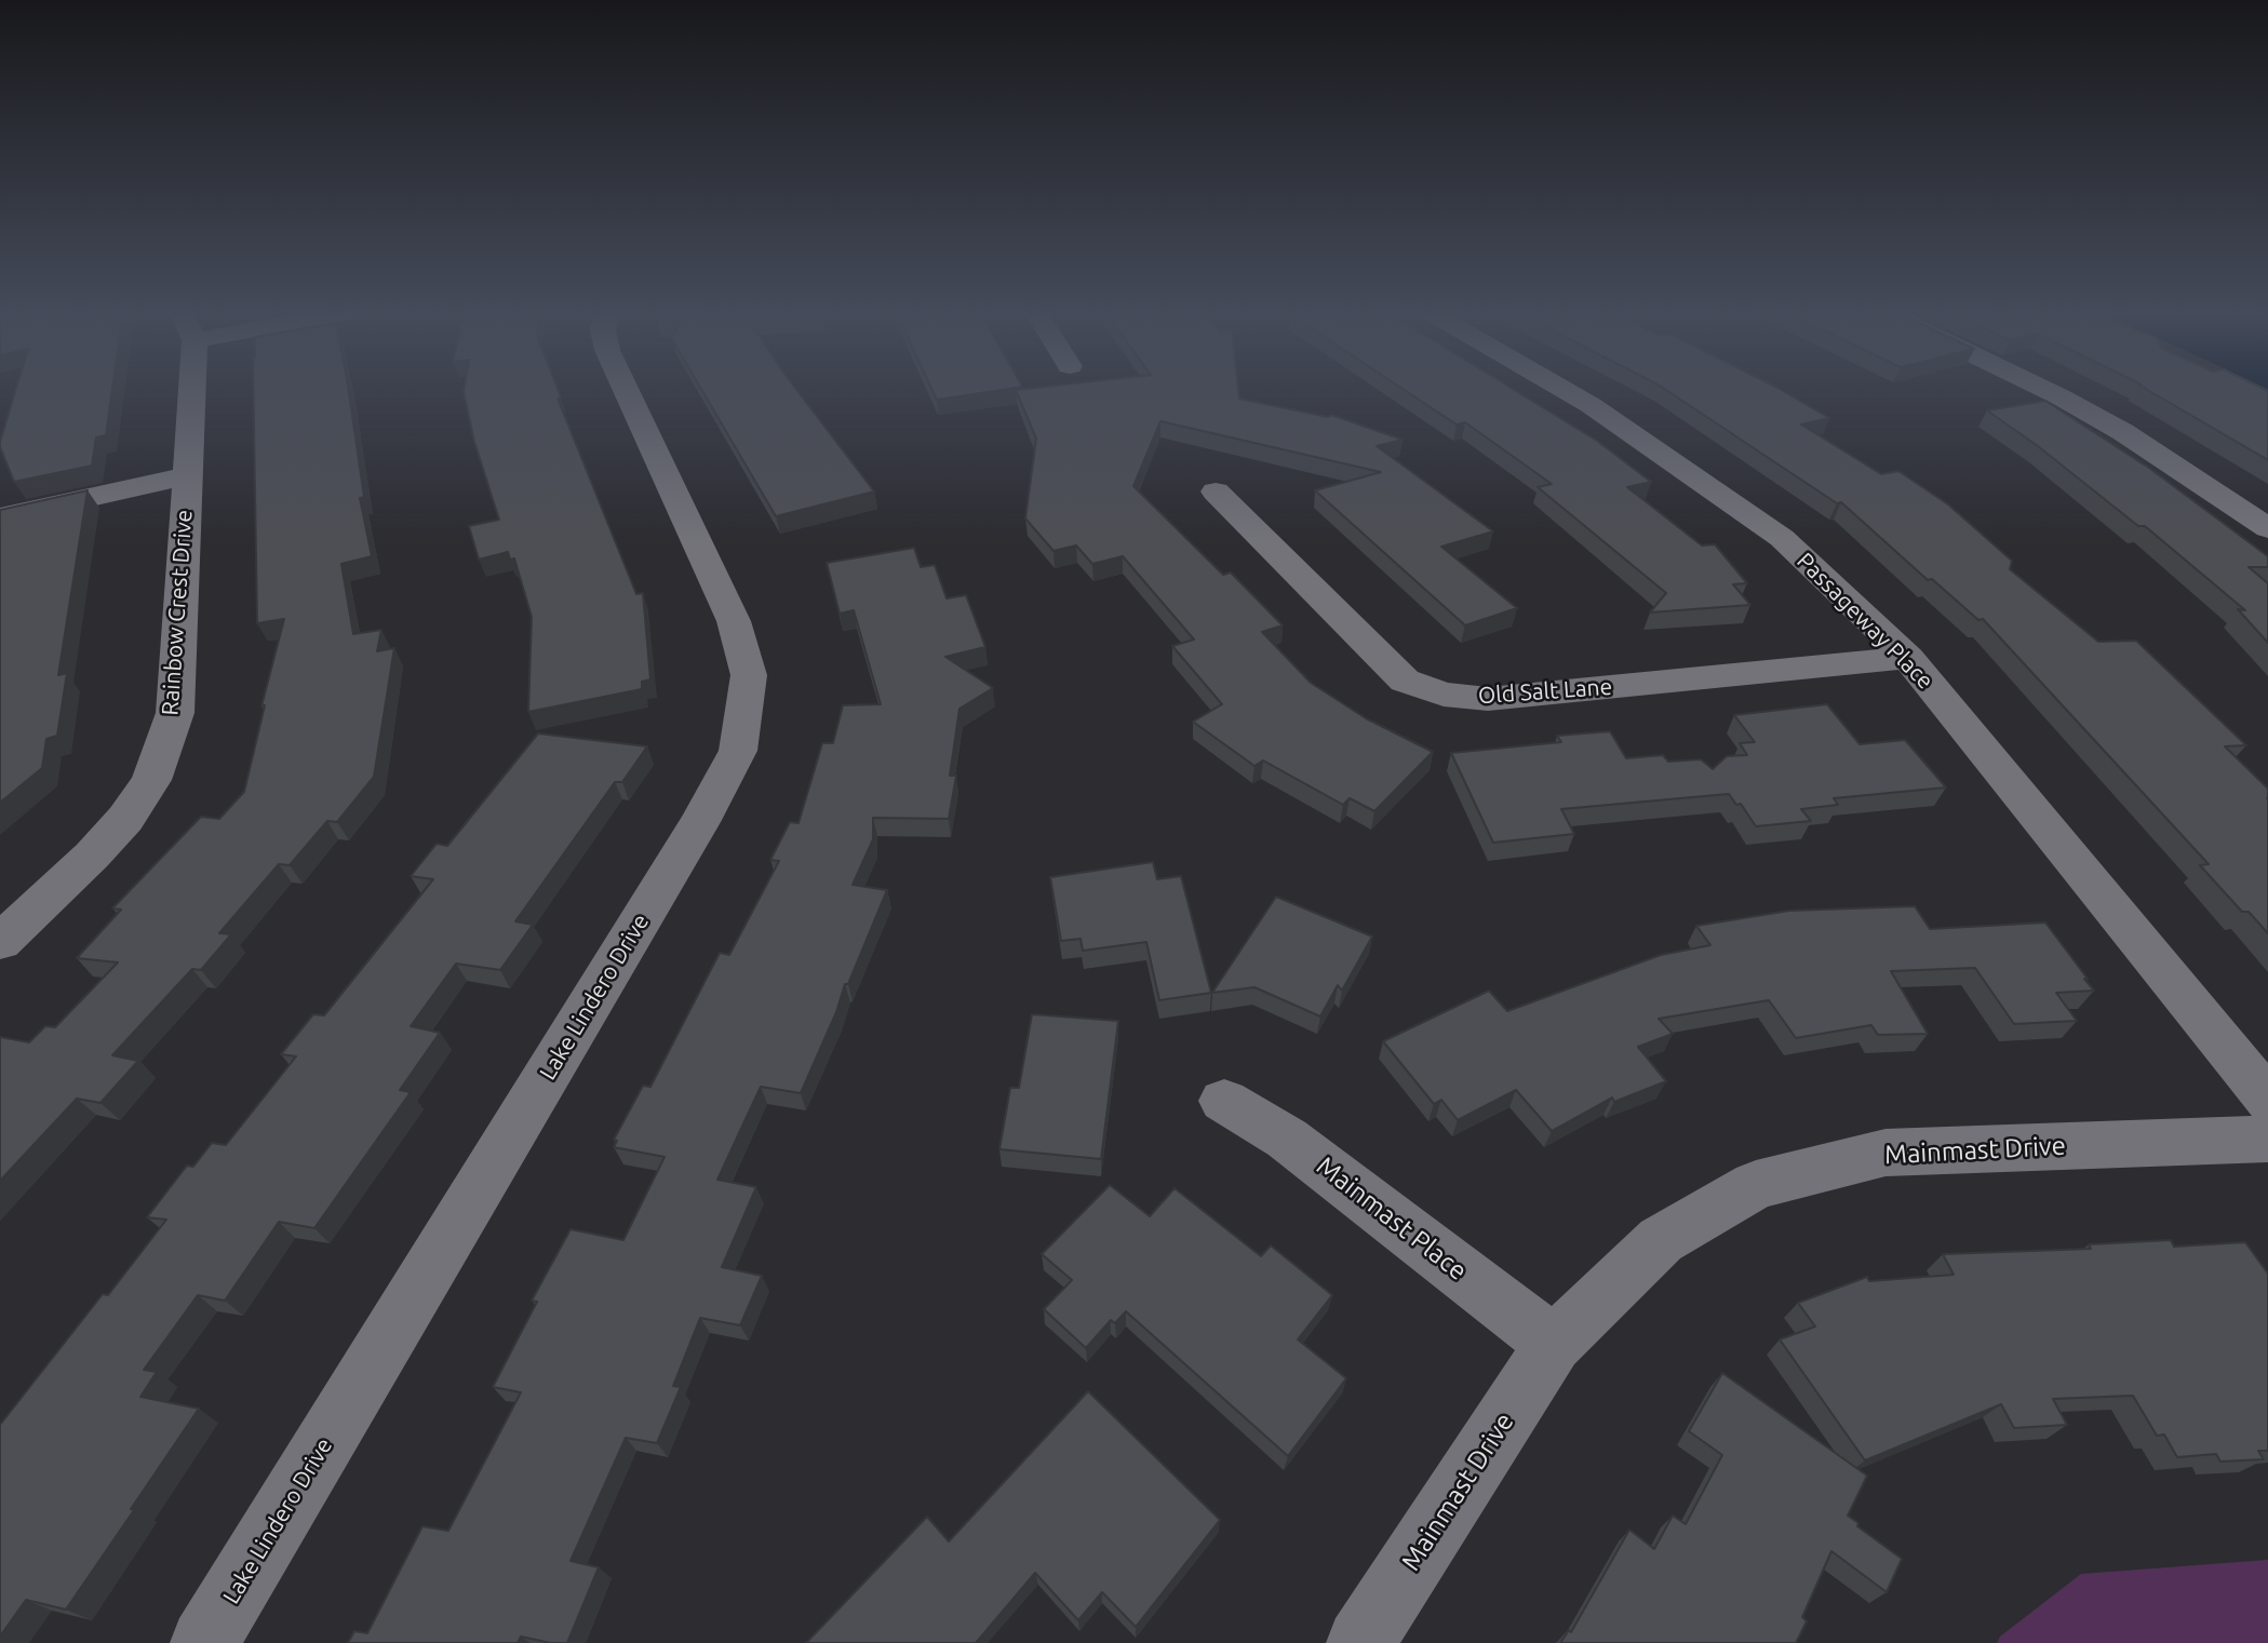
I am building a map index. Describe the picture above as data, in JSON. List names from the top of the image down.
{
  "streets": {
    "street": [
      "Rainbow Crest Drive",
      "Passageway Place",
      "Old Salt Lane",
      "Lake Lindero Drive",
      "Mainmast Drive",
      "Mainmast Place"
    ]
  },
  "crossings": [
    ["Passageway Place", "Old Salt Lane"],
    ["Mainmast Drive", "Mainmast Place"]
  ]
}
